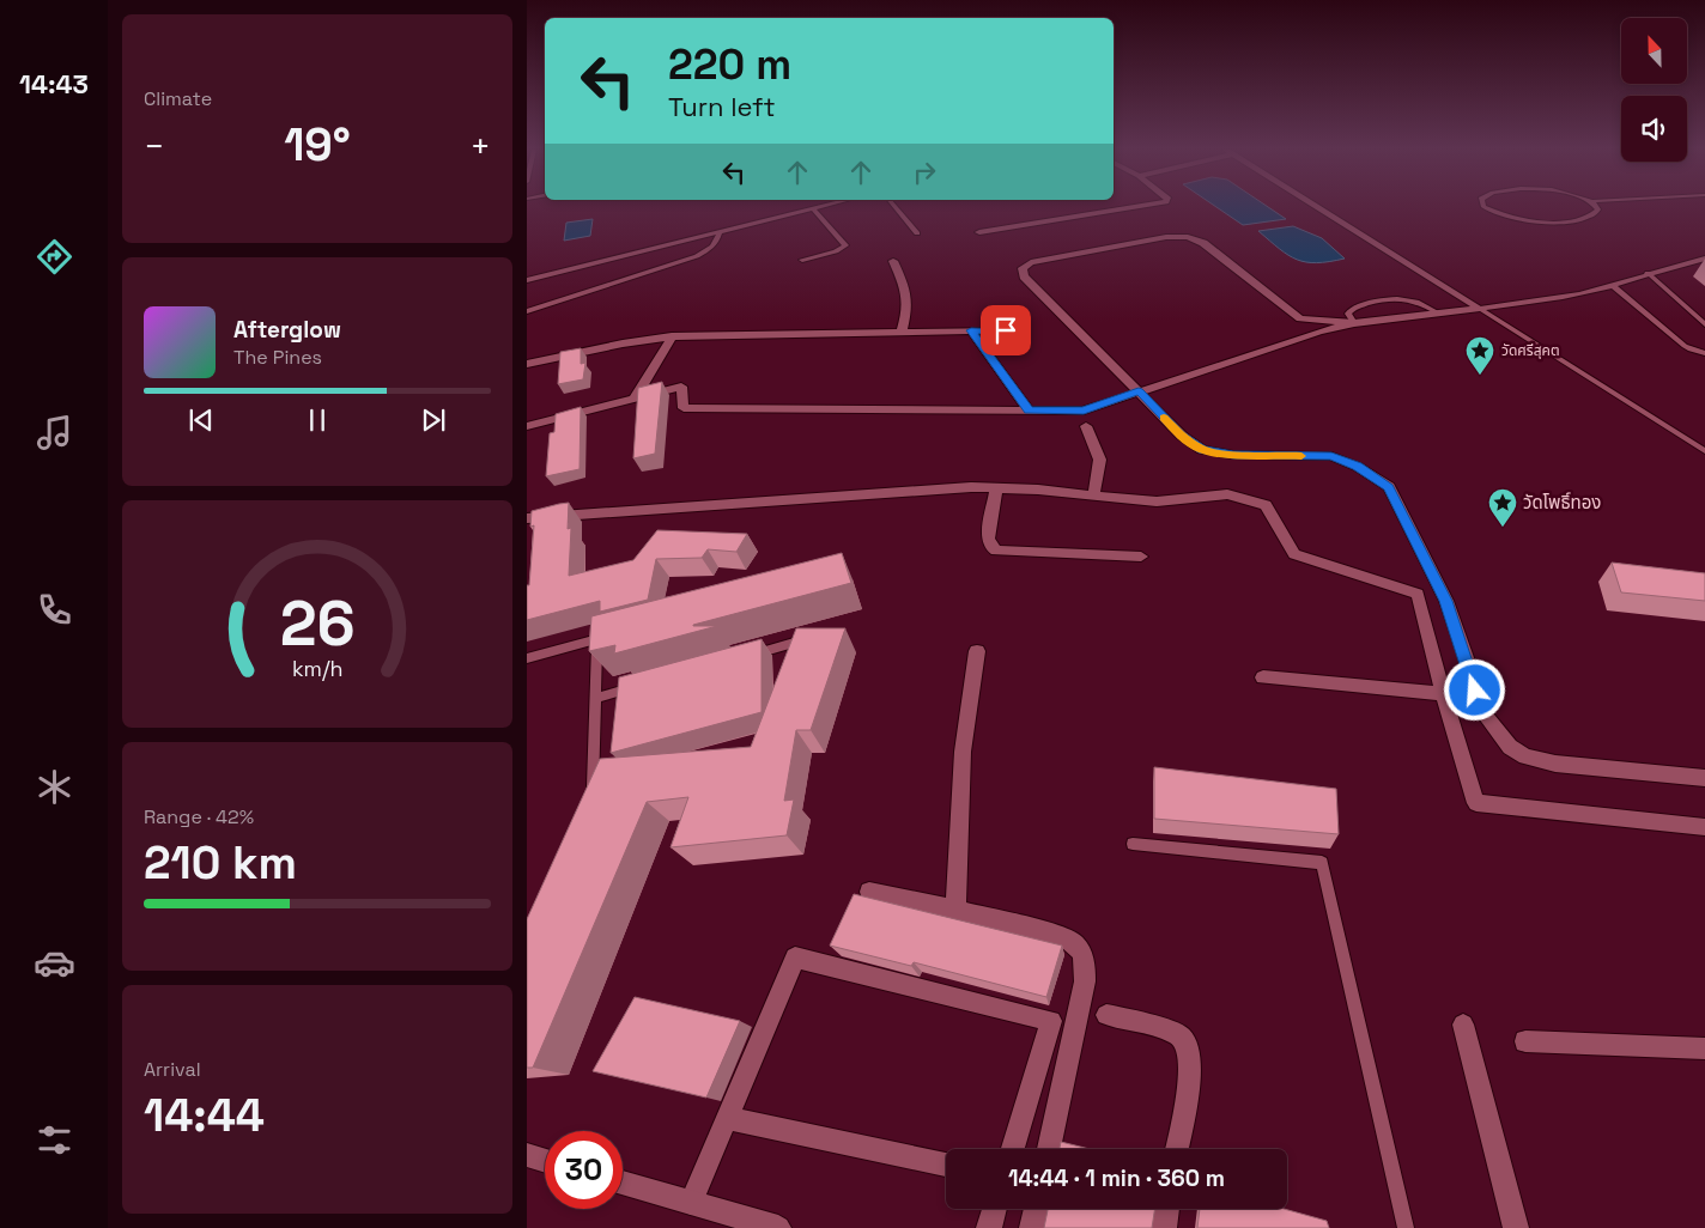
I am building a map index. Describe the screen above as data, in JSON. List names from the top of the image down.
{
  "places": {
    "place": ["วัดศรีสุคต", "วัดโพธิ์ทอง"]
  },
  "north": "top",
  "page": {
    "tabs": "14:43",
    "tile": [
      "Climate",
      ["Range · 42%", "210 km"],
      ["Arrival", "14:44"]
    ],
    "turn": ["220 m", "Turn left"],
    "heat": ["−", "19°", "+"],
    "song": ["Afterglow", "The Pines"],
    "limit": "30",
    "trip": "14:44 · 1 min · 360 m",
    "gauge": ["26", "km/h"]
  }
}
